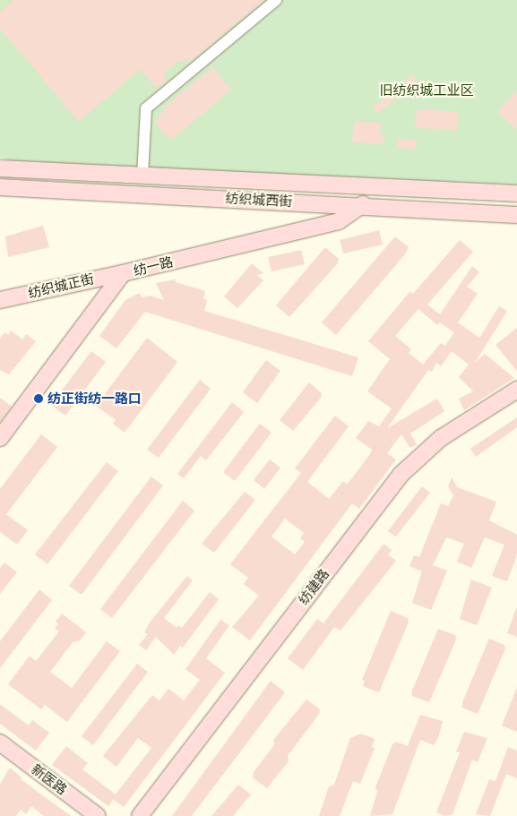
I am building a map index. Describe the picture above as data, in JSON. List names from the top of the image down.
{
  "streets": {
    "street": [
      "纺织城西街",
      "纺一路",
      "纺织城正街",
      "纺建路",
      "新医路"
    ]
  },
  "crossings": [
    ["纺织城西街", "纺一路"],
    ["纺一路", "纺织城正街"]
  ],
  "parks": ["旧纺织城工业区"],
  "places": ["纺正街纺一路口"]
}
